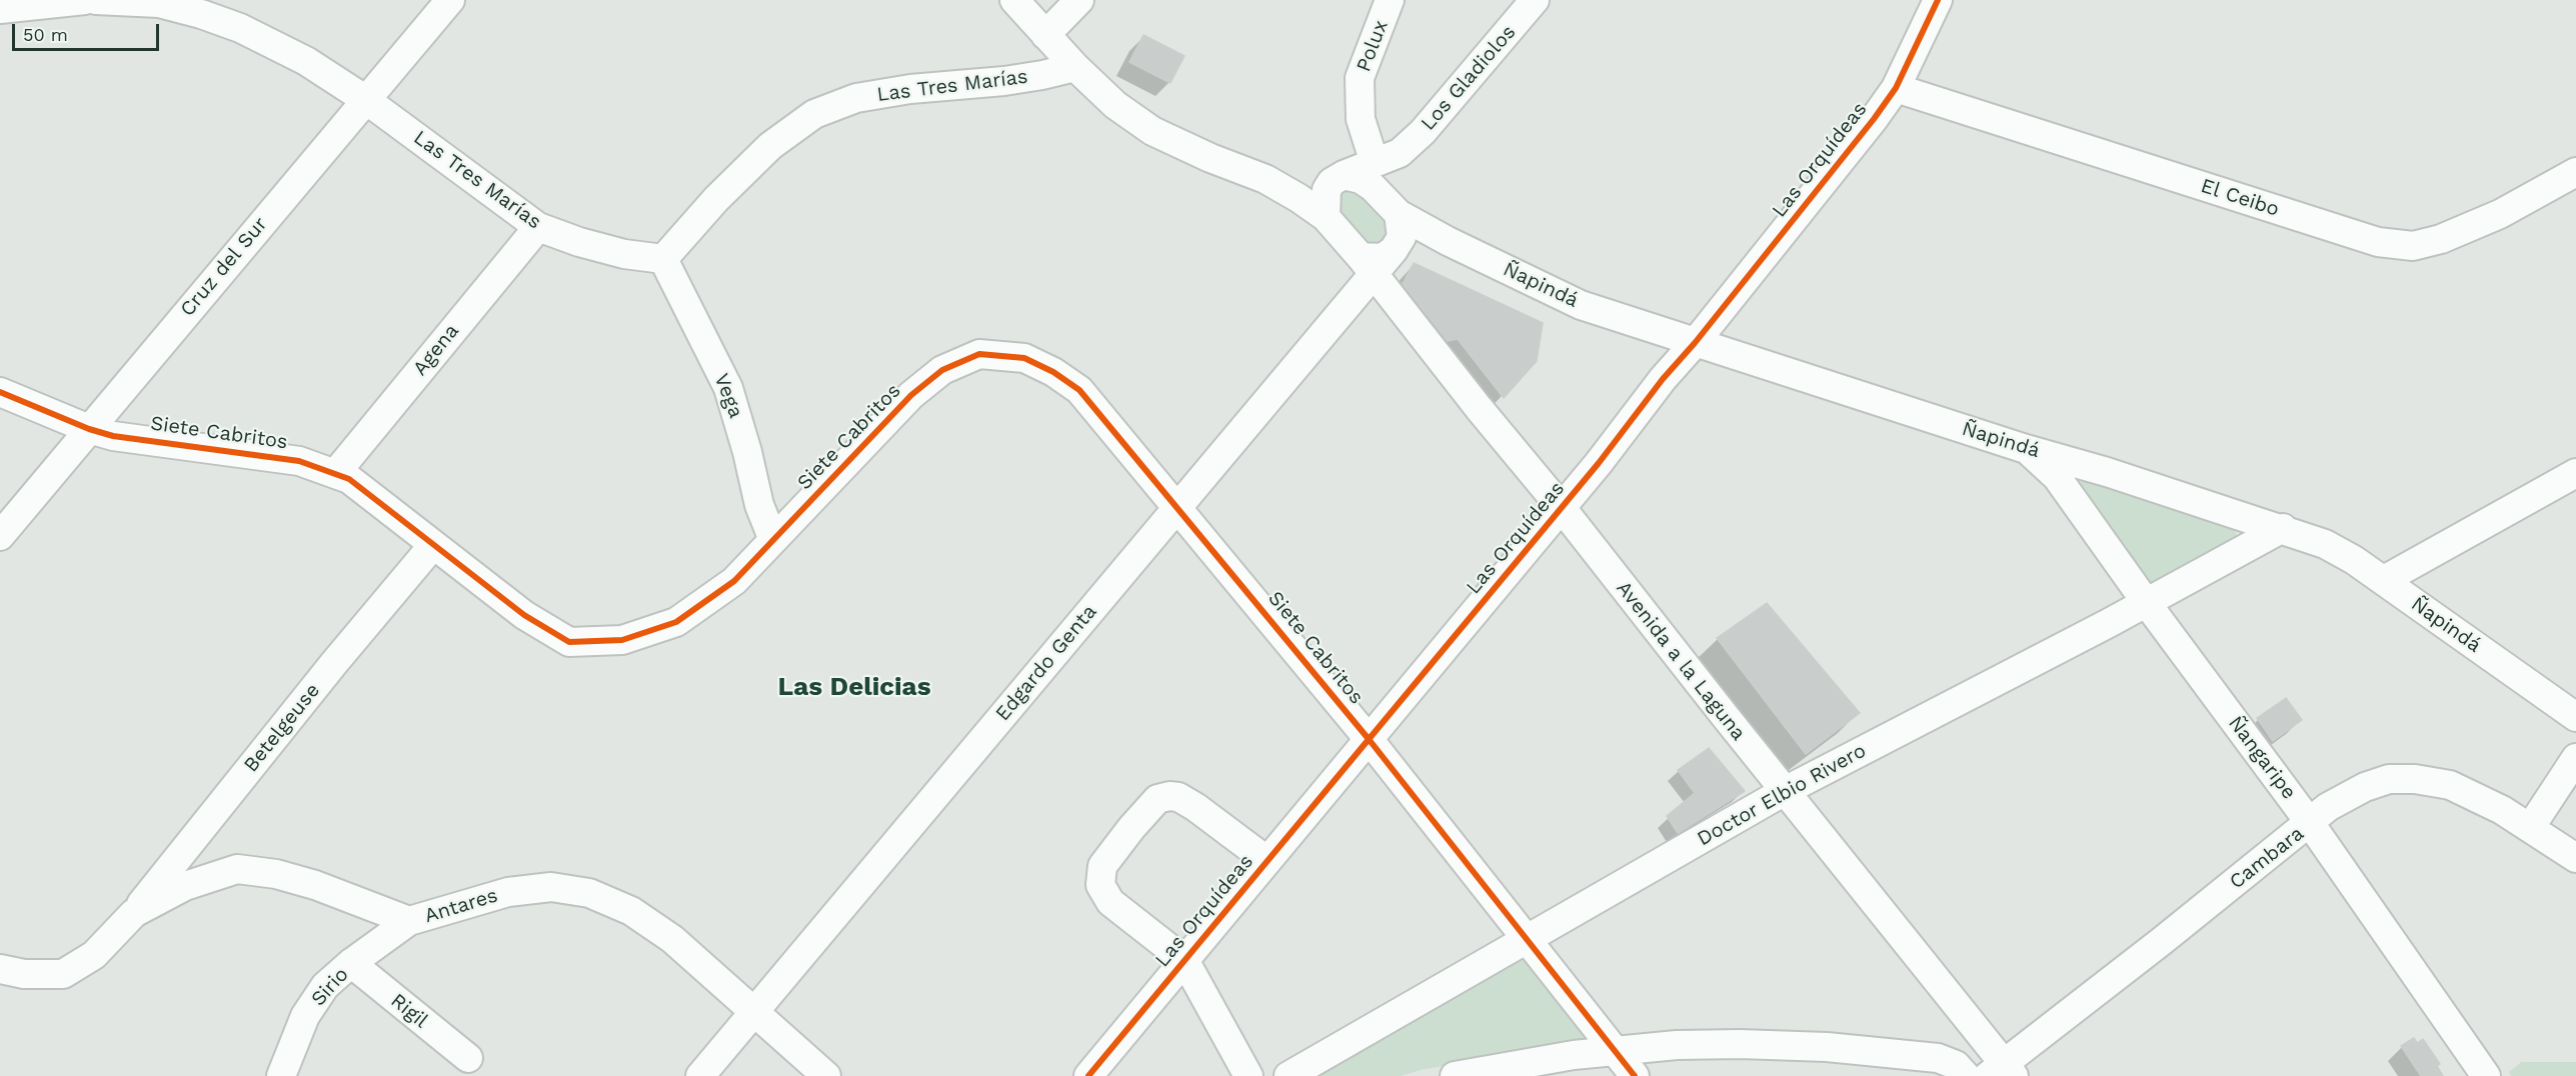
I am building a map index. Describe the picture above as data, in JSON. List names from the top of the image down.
{
  "streets": {
    "street": [
      "Polux",
      "Los Gladiolos",
      "Las Tres Marías",
      "Las Orquídeas",
      "El Ceibo",
      "Cruz del Sur",
      "Ñapindá",
      "Agena",
      "Vega",
      "Siete Cabritos",
      "Avenida a la Laguna",
      "Edgardo Genta",
      "Betelgeuse",
      "Ñangaripe",
      "Doctor Elbio Rivero",
      "Cambara",
      "Antares",
      "Sirio",
      "Rigil"
    ]
  },
  "crossings": [
    ["Polux", "Los Gladiolos"],
    ["Los Gladiolos", "Ñapindá"],
    ["Los Gladiolos", "Avenida a la Laguna"],
    ["Los Gladiolos", "Edgardo Genta"],
    ["Las Tres Marías", "Cruz del Sur"],
    ["Las Tres Marías", "Agena"],
    ["Las Tres Marías", "Vega"],
    ["Las Orquídeas", "El Ceibo"],
    ["Las Orquídeas", "Ñapindá"],
    ["Las Orquídeas", "Siete Cabritos"],
    ["Las Orquídeas", "Avenida a la Laguna"],
    ["Cruz del Sur", "Siete Cabritos"],
    ["Ñapindá", "Avenida a la Laguna"],
    ["Ñapindá", "Edgardo Genta"],
    ["Ñapindá", "Ñangaripe"],
    ["Ñapindá", "Doctor Elbio Rivero"],
    ["Agena", "Siete Cabritos"],
    ["Vega", "Siete Cabritos"],
    ["Siete Cabritos", "Edgardo Genta"],
    ["Siete Cabritos", "Betelgeuse"],
    ["Siete Cabritos", "Doctor Elbio Rivero"],
    ["Avenida a la Laguna", "Edgardo Genta"],
    ["Avenida a la Laguna", "Doctor Elbio Rivero"],
    ["Avenida a la Laguna", "Cambara"],
    ["Edgardo Genta", "Antares"],
    ["Betelgeuse", "Antares"],
    ["Ñangaripe", "Doctor Elbio Rivero"],
    ["Ñangaripe", "Cambara"],
    ["Antares", "Sirio"],
    ["Sirio", "Rigil"]
  ],
  "districts": ["Las Delicias"],
  "scale_bar": "50 m"
}
